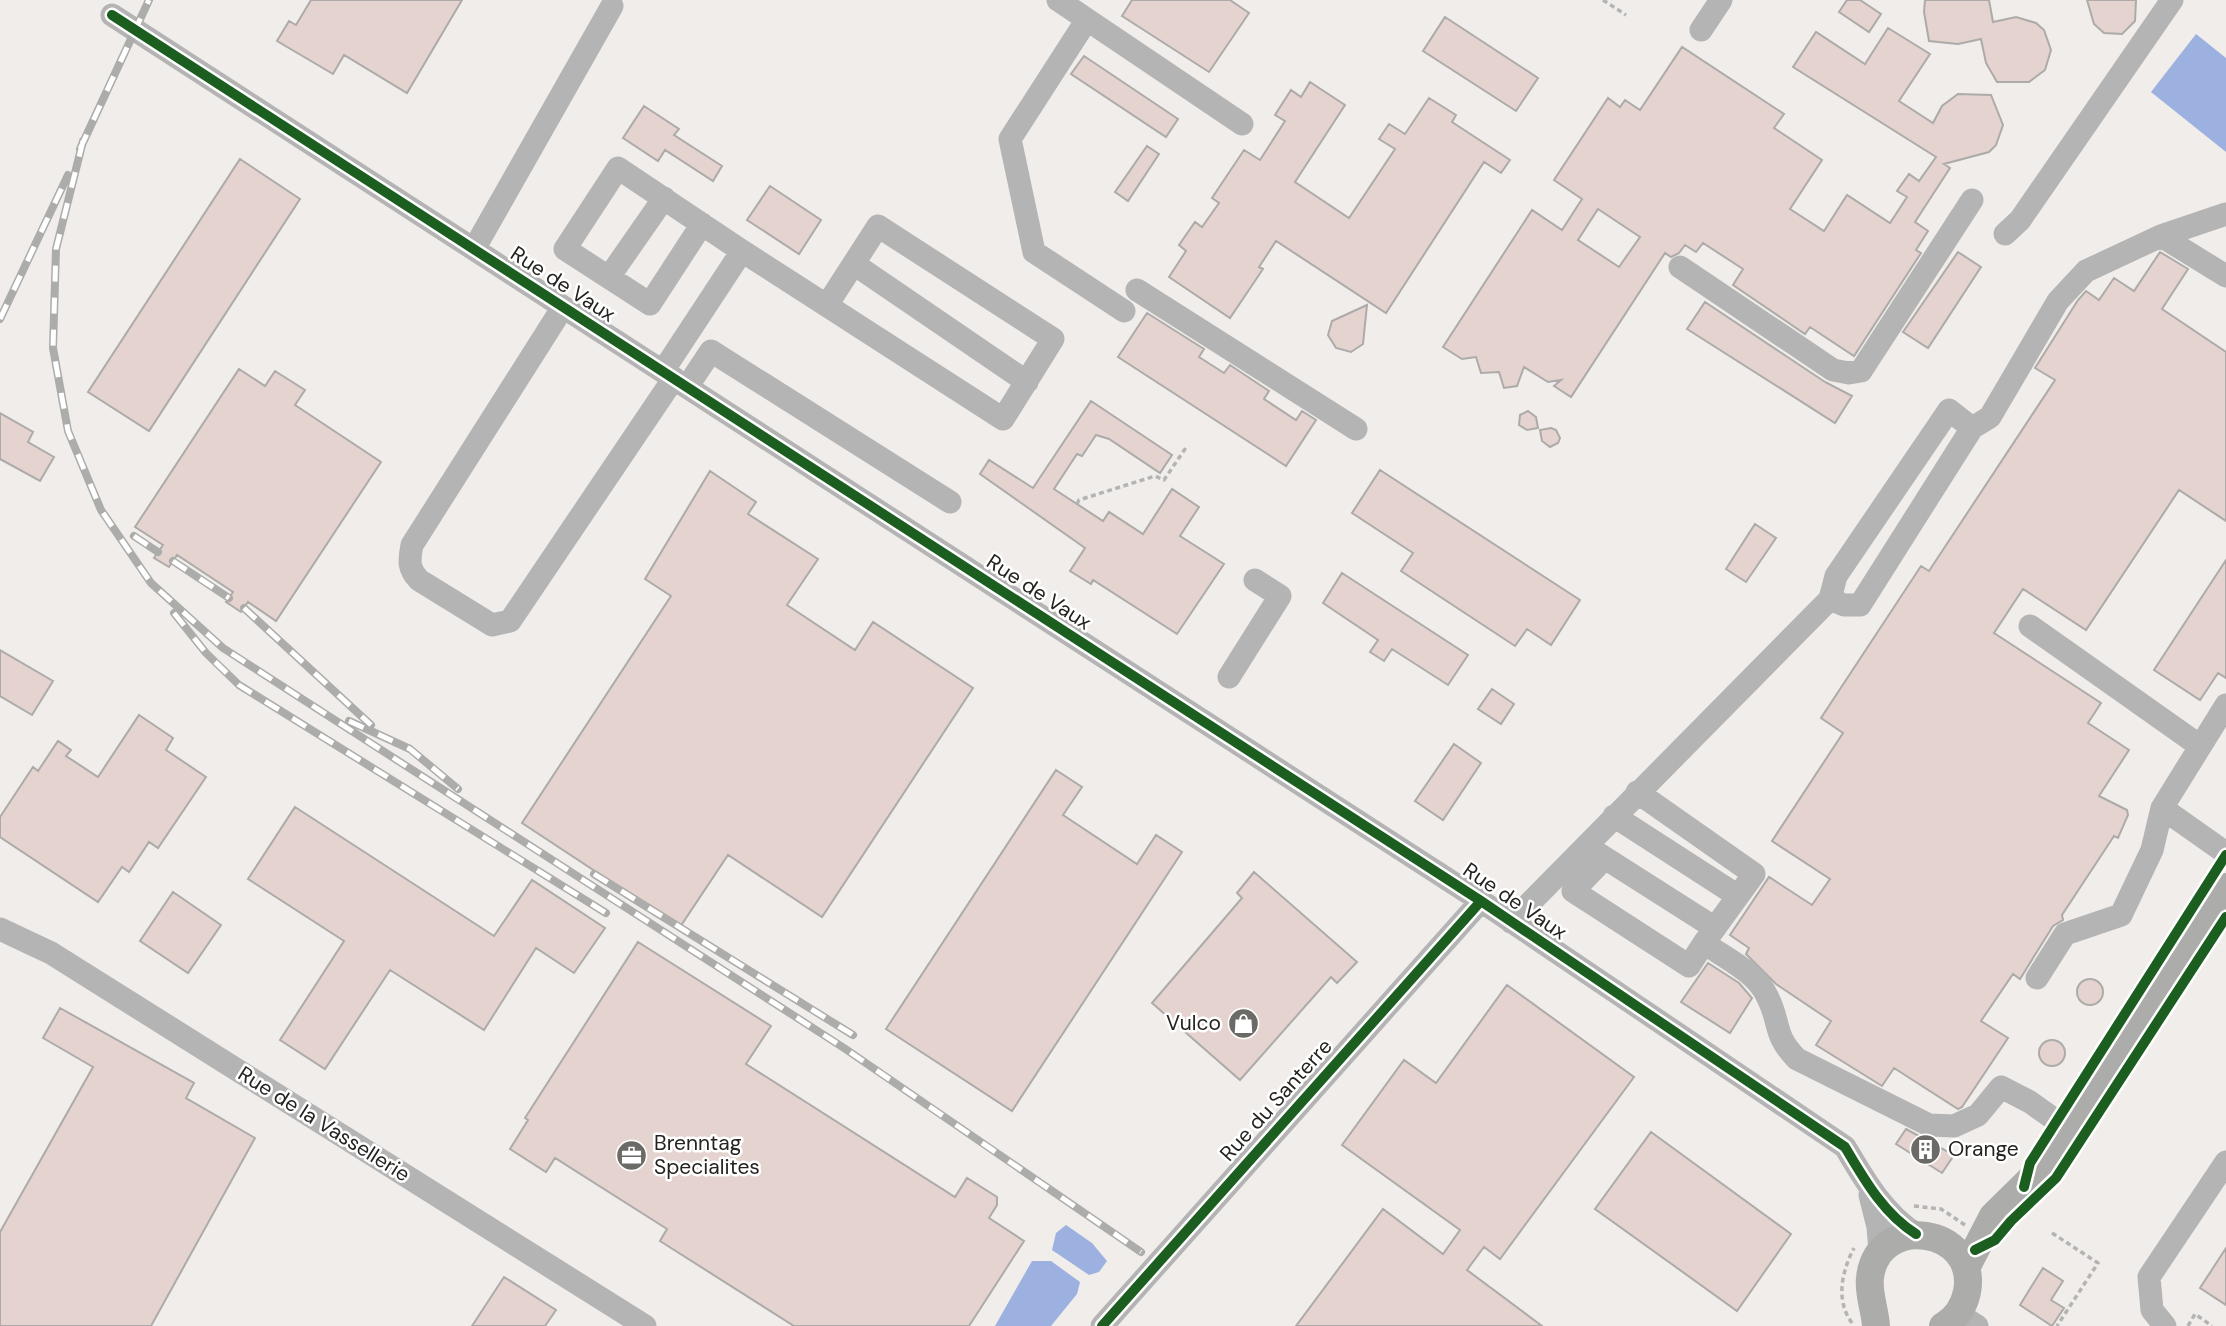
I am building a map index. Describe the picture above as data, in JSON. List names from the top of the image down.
{
  "streets": {
    "street": ["Rue de Vaux", "Rue du Santerre", "Rue de la Vassellerie"]
  },
  "crossings": [
    ["Rue de Vaux", "Rue du Santerre"]
  ],
  "places": {
    "shop": ["Vulco"],
    "building": ["Orange"],
    "office": ["Brenntag Specialites"]
  }
}
